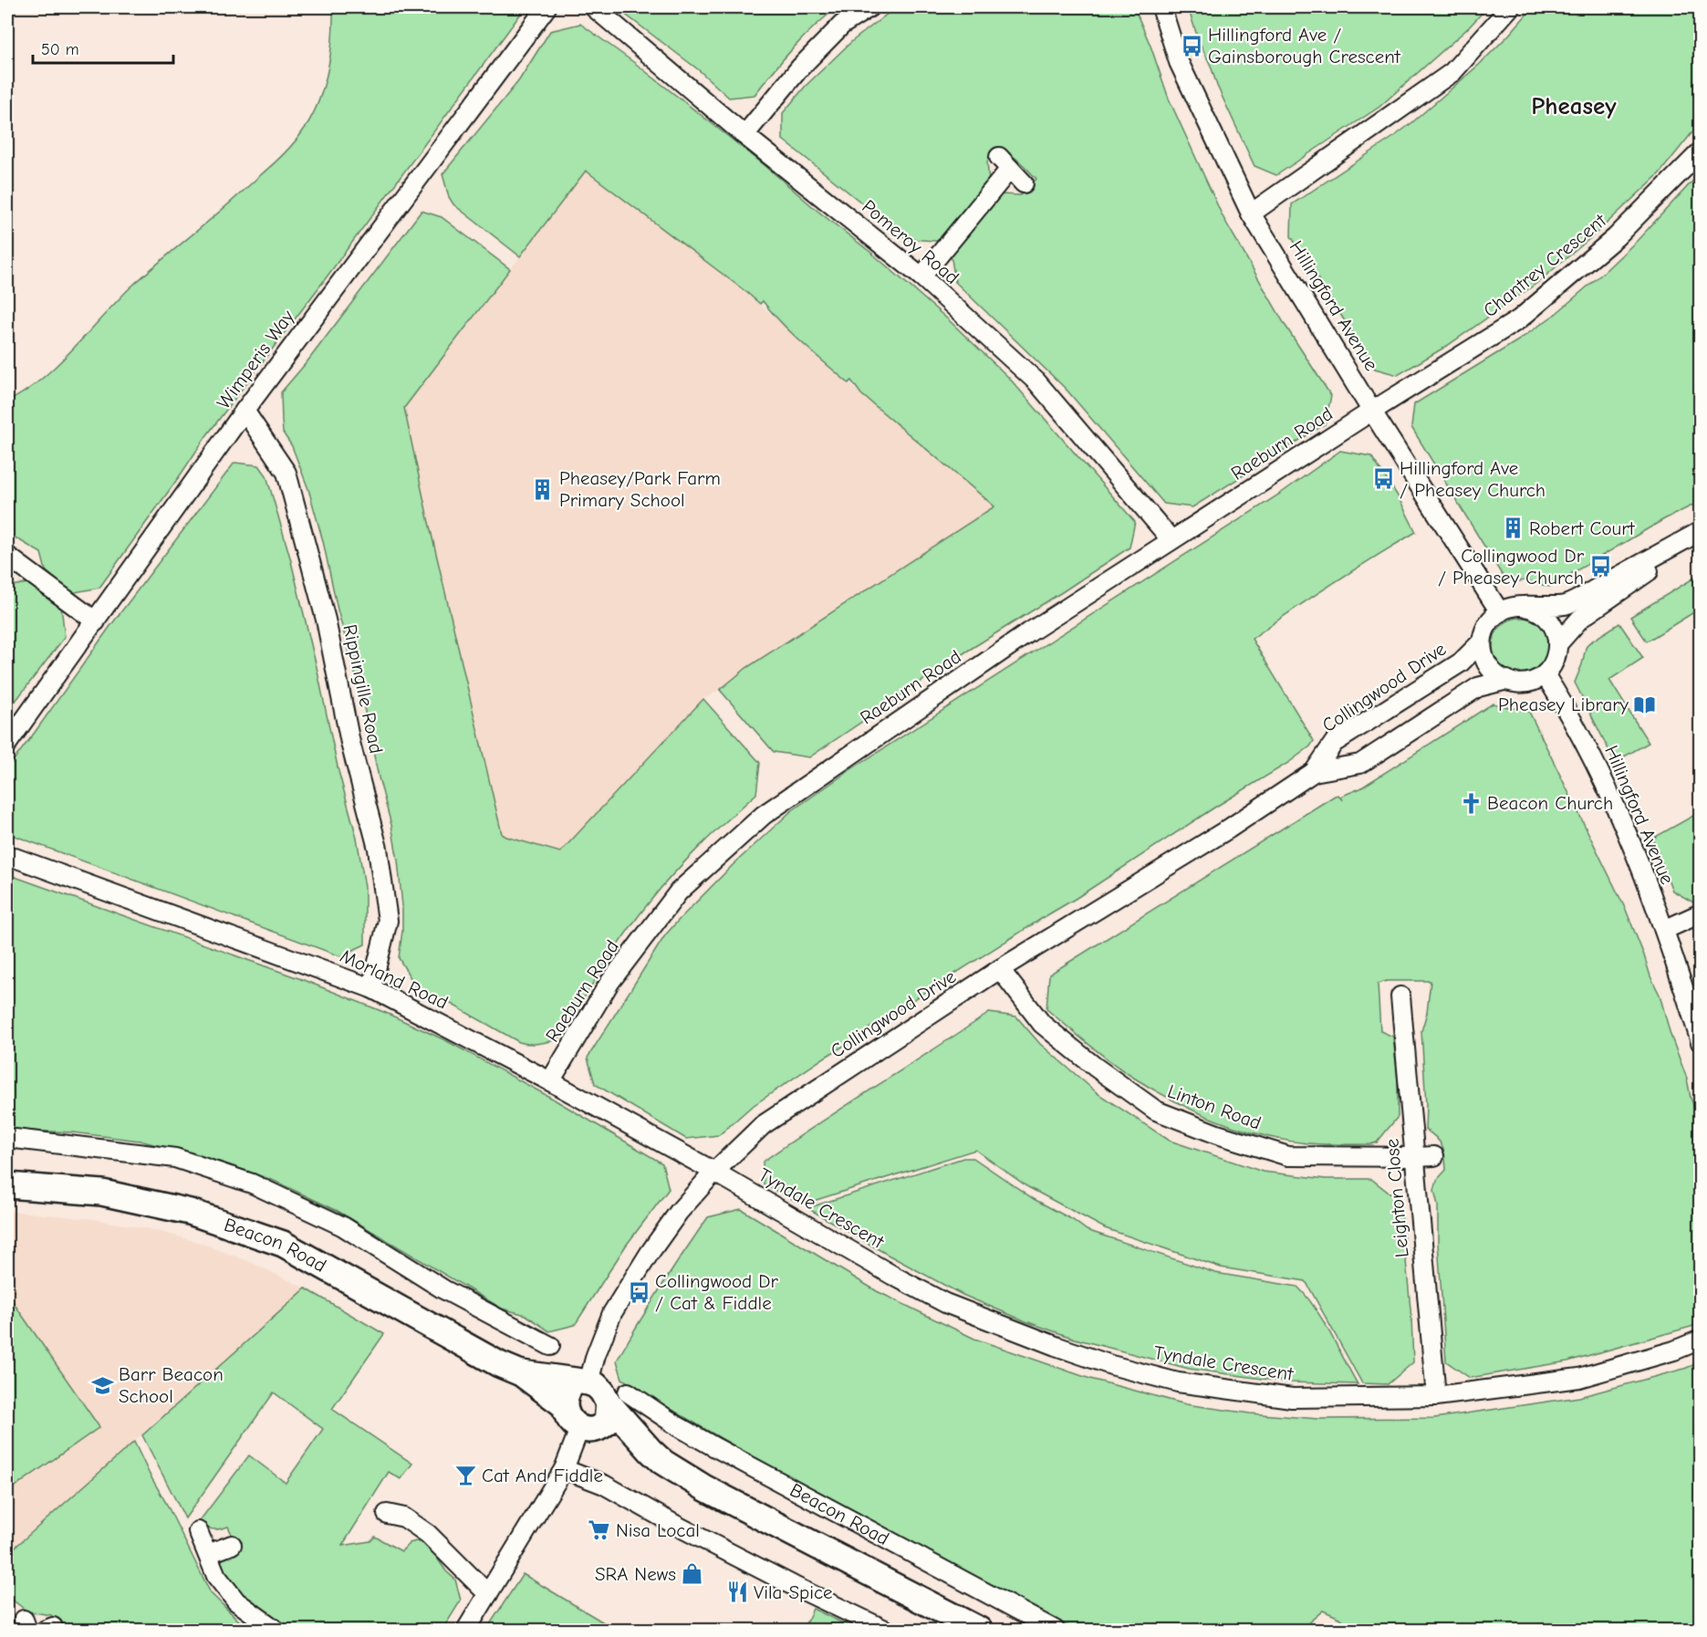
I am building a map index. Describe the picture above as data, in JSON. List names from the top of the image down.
{
  "streets": {
    "main road": ["Beacon Road"],
    "street": [
      "Pomeroy Road",
      "Chantrey Crescent",
      "Hillingford Avenue",
      "Wimperis Way",
      "Raeburn Road",
      "Collingwood Drive",
      "Rippingille Road",
      "Morland Road",
      "Linton Road",
      "Leighton Close",
      "Tyndale Crescent"
    ]
  },
  "crossings": [
    ["Pomeroy Road", "Raeburn Road"],
    ["Chantrey Crescent", "Hillingford Avenue"],
    ["Chantrey Crescent", "Raeburn Road"],
    ["Hillingford Avenue", "Raeburn Road"],
    ["Hillingford Avenue", "Collingwood Drive"],
    ["Wimperis Way", "Rippingille Road"],
    ["Raeburn Road", "Morland Road"],
    ["Collingwood Drive", "Morland Road"],
    ["Collingwood Drive", "Linton Road"],
    ["Collingwood Drive", "Tyndale Crescent"],
    ["Collingwood Drive", "Beacon Road"],
    ["Rippingille Road", "Morland Road"],
    ["Morland Road", "Tyndale Crescent"],
    ["Linton Road", "Leighton Close"],
    ["Leighton Close", "Tyndale Crescent"]
  ],
  "districts": ["Pheasey"],
  "places": {
    "bus stop": [
      "Hillingford Ave / Gainsborough Crescent",
      "Hillingford Ave / Pheasey Church",
      "Collingwood Dr / Pheasey Church",
      "Collingwood Dr / Cat & Fiddle"
    ],
    "building": ["Pheasey/Park Farm Primary School", "Robert Court"],
    "library": ["Pheasey Library"],
    "church": ["Beacon Church"],
    "school or university": ["Barr Beacon School"],
    "bar": ["Cat And Fiddle"],
    "supermarket": ["Nisa Local"],
    "shop": ["SRA News"],
    "restaurant": ["Vila Spice"]
  },
  "scale_bar": "50 m"
}
